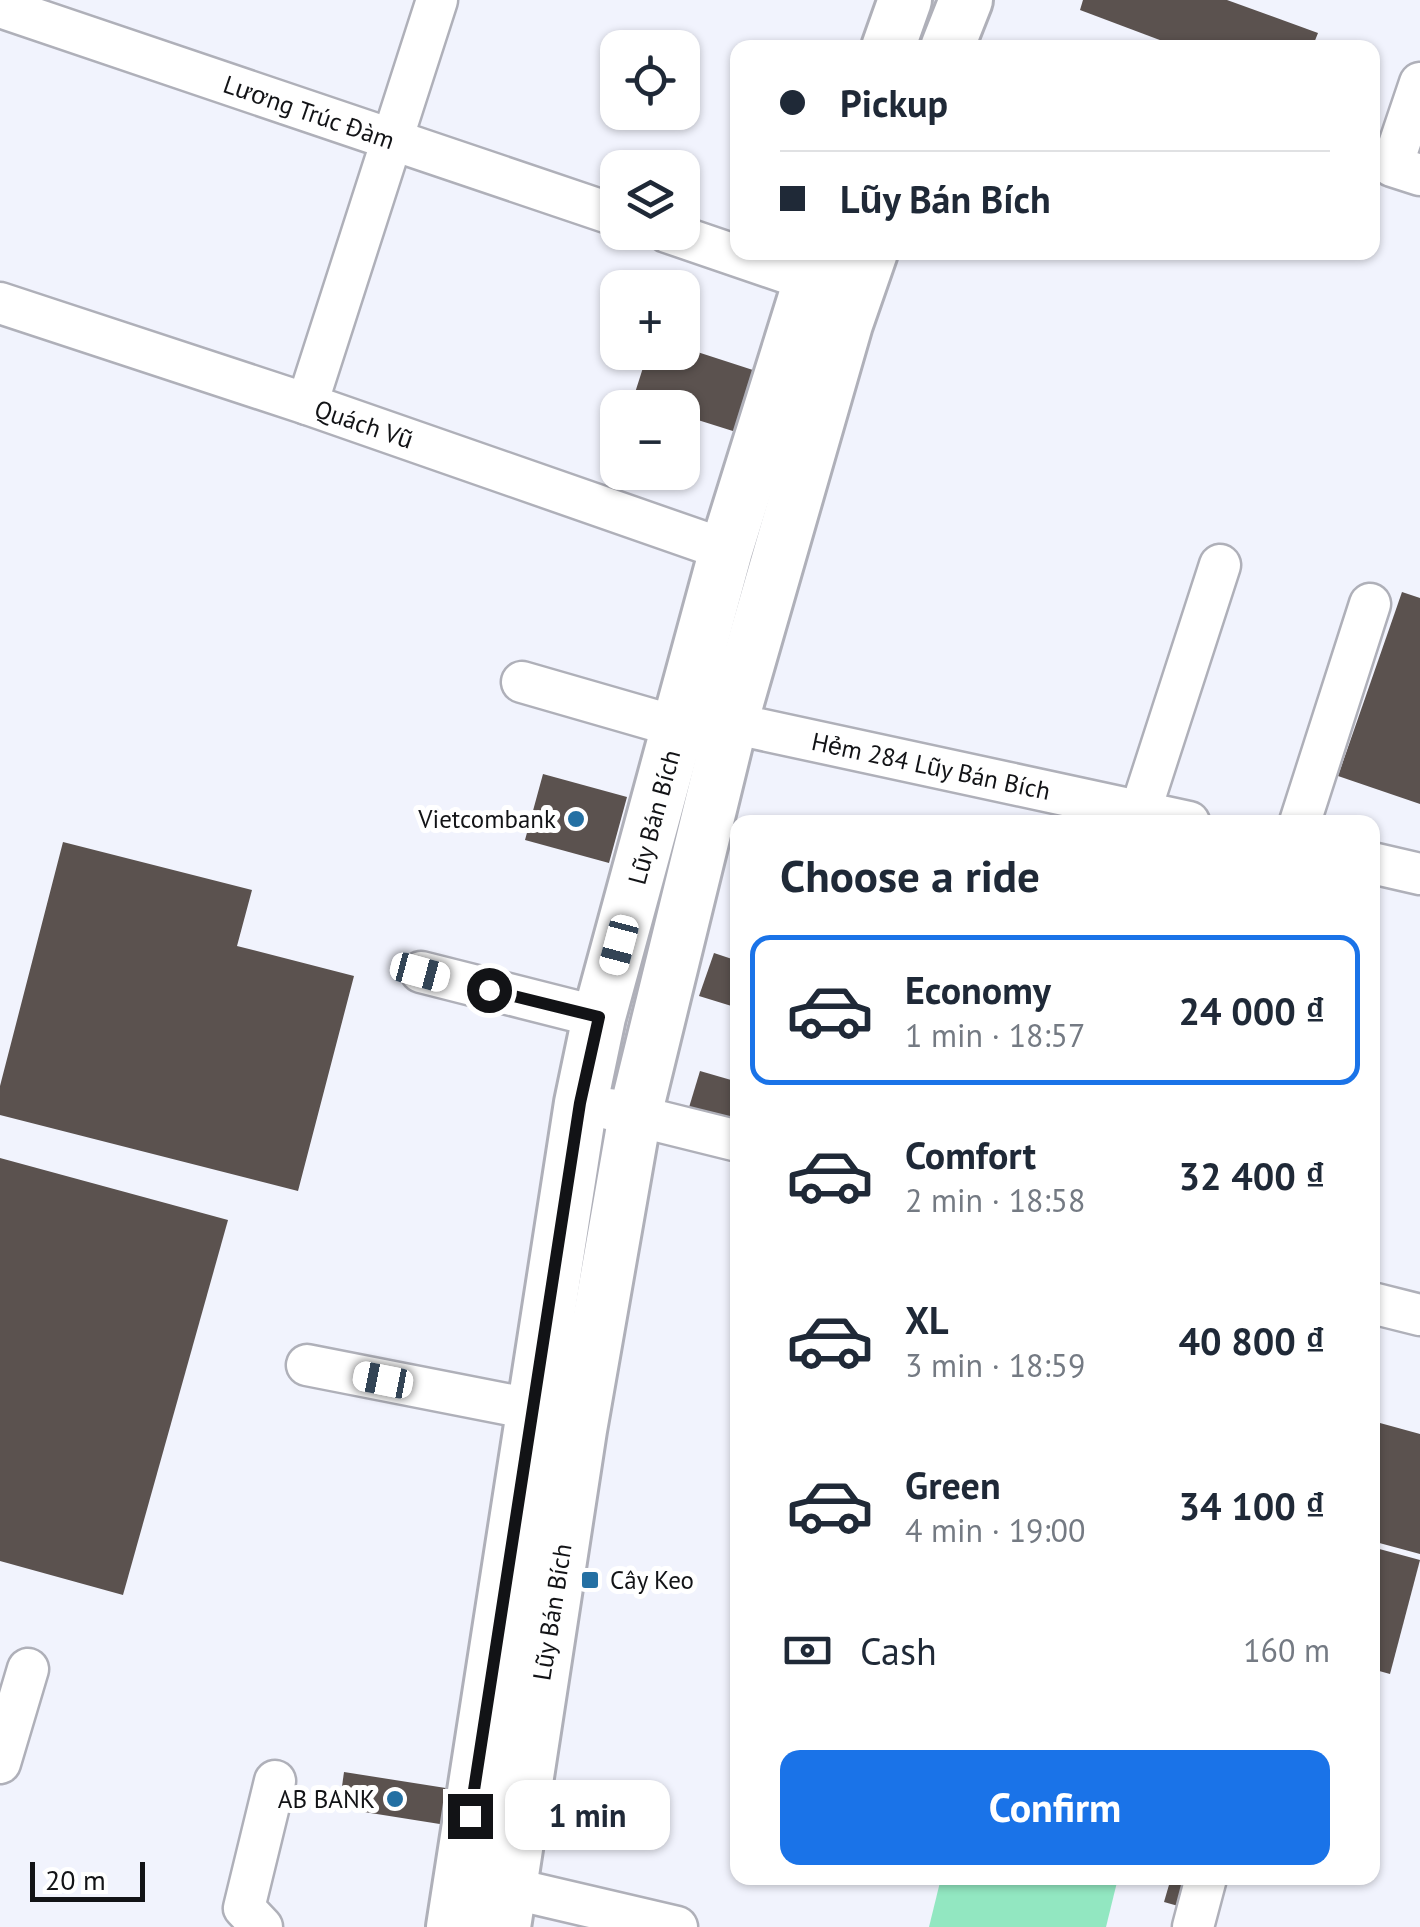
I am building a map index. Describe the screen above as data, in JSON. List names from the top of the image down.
{
  "streets": {
    "main road": ["Lũy Bán Bích"],
    "street": ["Lương Trúc Đàm", "Quách Vũ", "Hẻm 284 Lũy Bán Bích"]
  },
  "crossings": [
    ["Quách Vũ", "Lũy Bán Bích"],
    ["Hẻm 284 Lũy Bán Bích", "Lũy Bán Bích"]
  ],
  "places": {
    "other": ["Vietcombank", "AB BANK"],
    "transit": ["Cây Keo"]
  },
  "scale_bar": "20 m",
  "page": {
    "map_buttons": ["+", "−"],
    "banner": ["Pickup", "Lũy Bán Bích"],
    "heading": "Choose a ride",
    "list": [
      {
        "name": "Economy",
        "note": "1 min · 18:57",
        "value": "24 000 ₫"
      },
      {
        "name": "Comfort",
        "note": "2 min · 18:58",
        "value": "32 400 ₫"
      },
      {
        "name": "XL",
        "note": "3 min · 18:59",
        "value": "40 800 ₫"
      },
      {
        "name": "Green",
        "note": "4 min · 19:00",
        "value": "34 100 ₫"
      }
    ],
    "pay": ["Cash", "160 m"],
    "buttons": "Confirm",
    "bubble": "1 min",
    "scale": "20 m"
  }
}
